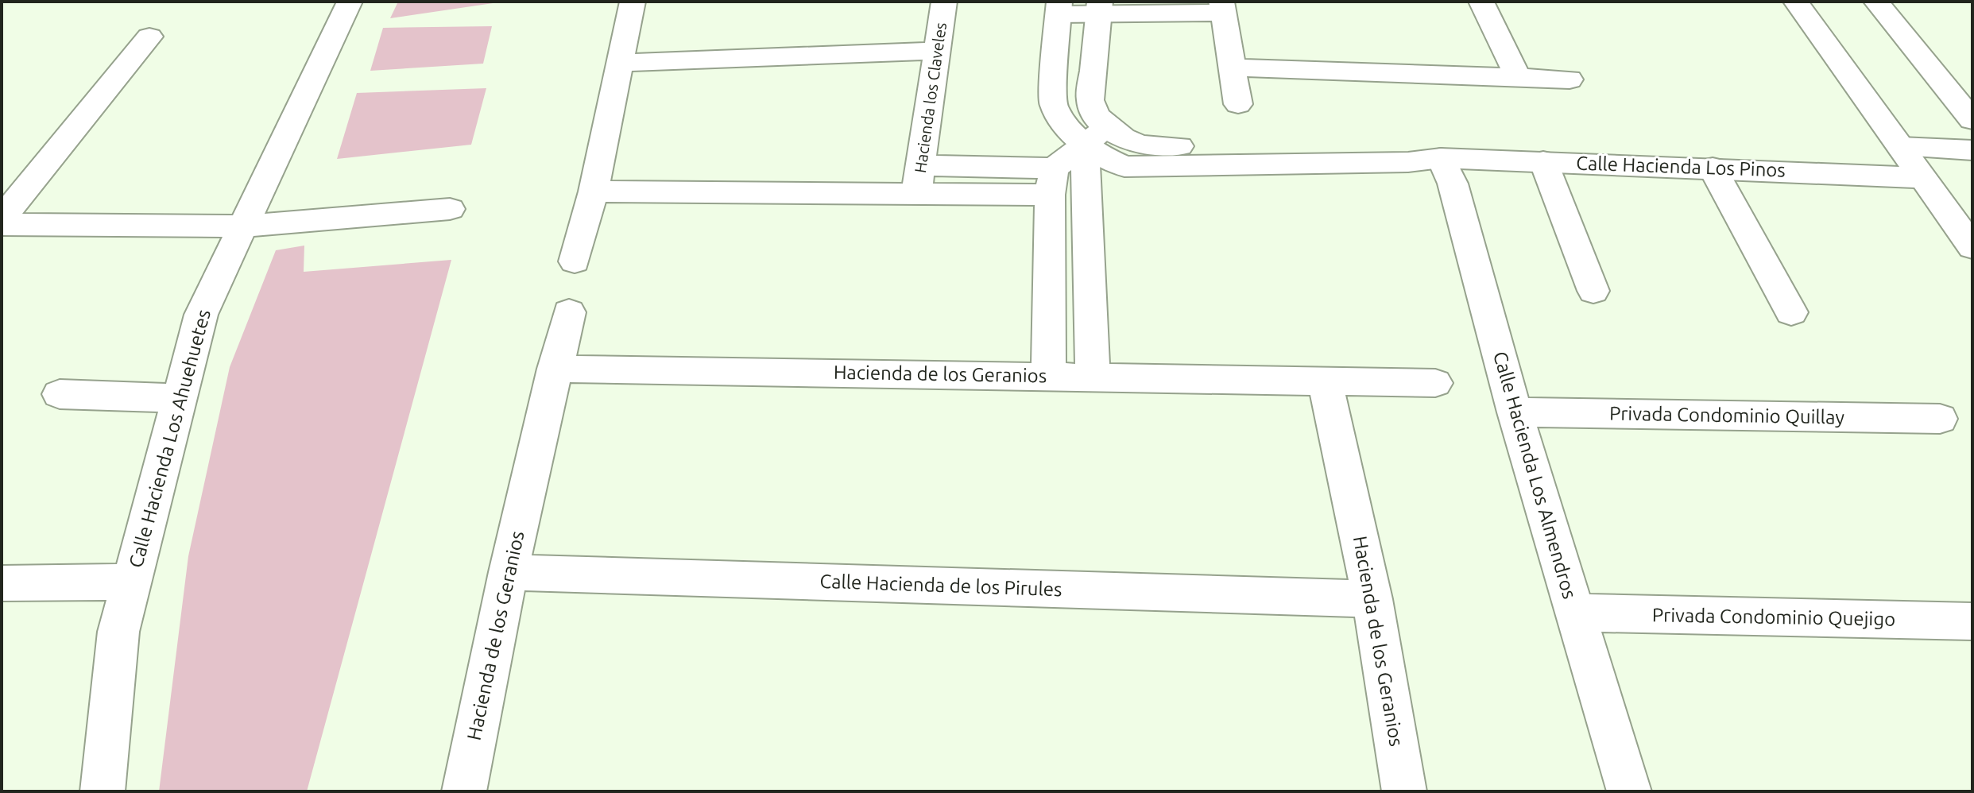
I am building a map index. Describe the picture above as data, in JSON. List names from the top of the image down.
{
  "streets": {
    "street": [
      "Hacienda los Claveles",
      "Calle Hacienda Los Pinos",
      "Hacienda de los Geranios",
      "Privada Condominio Quillay",
      "Calle Hacienda Los Ahuehuetes",
      "Calle Hacienda Los Almendros",
      "Calle Hacienda de los Pirules",
      "Privada Condominio Quejigo"
    ]
  },
  "crossings": [
    ["Calle Hacienda Los Pinos", "Calle Hacienda Los Almendros"],
    ["Hacienda de los Geranios", "Calle Hacienda de los Pirules"],
    ["Privada Condominio Quillay", "Calle Hacienda Los Almendros"],
    ["Calle Hacienda Los Almendros", "Privada Condominio Quejigo"]
  ]
}
